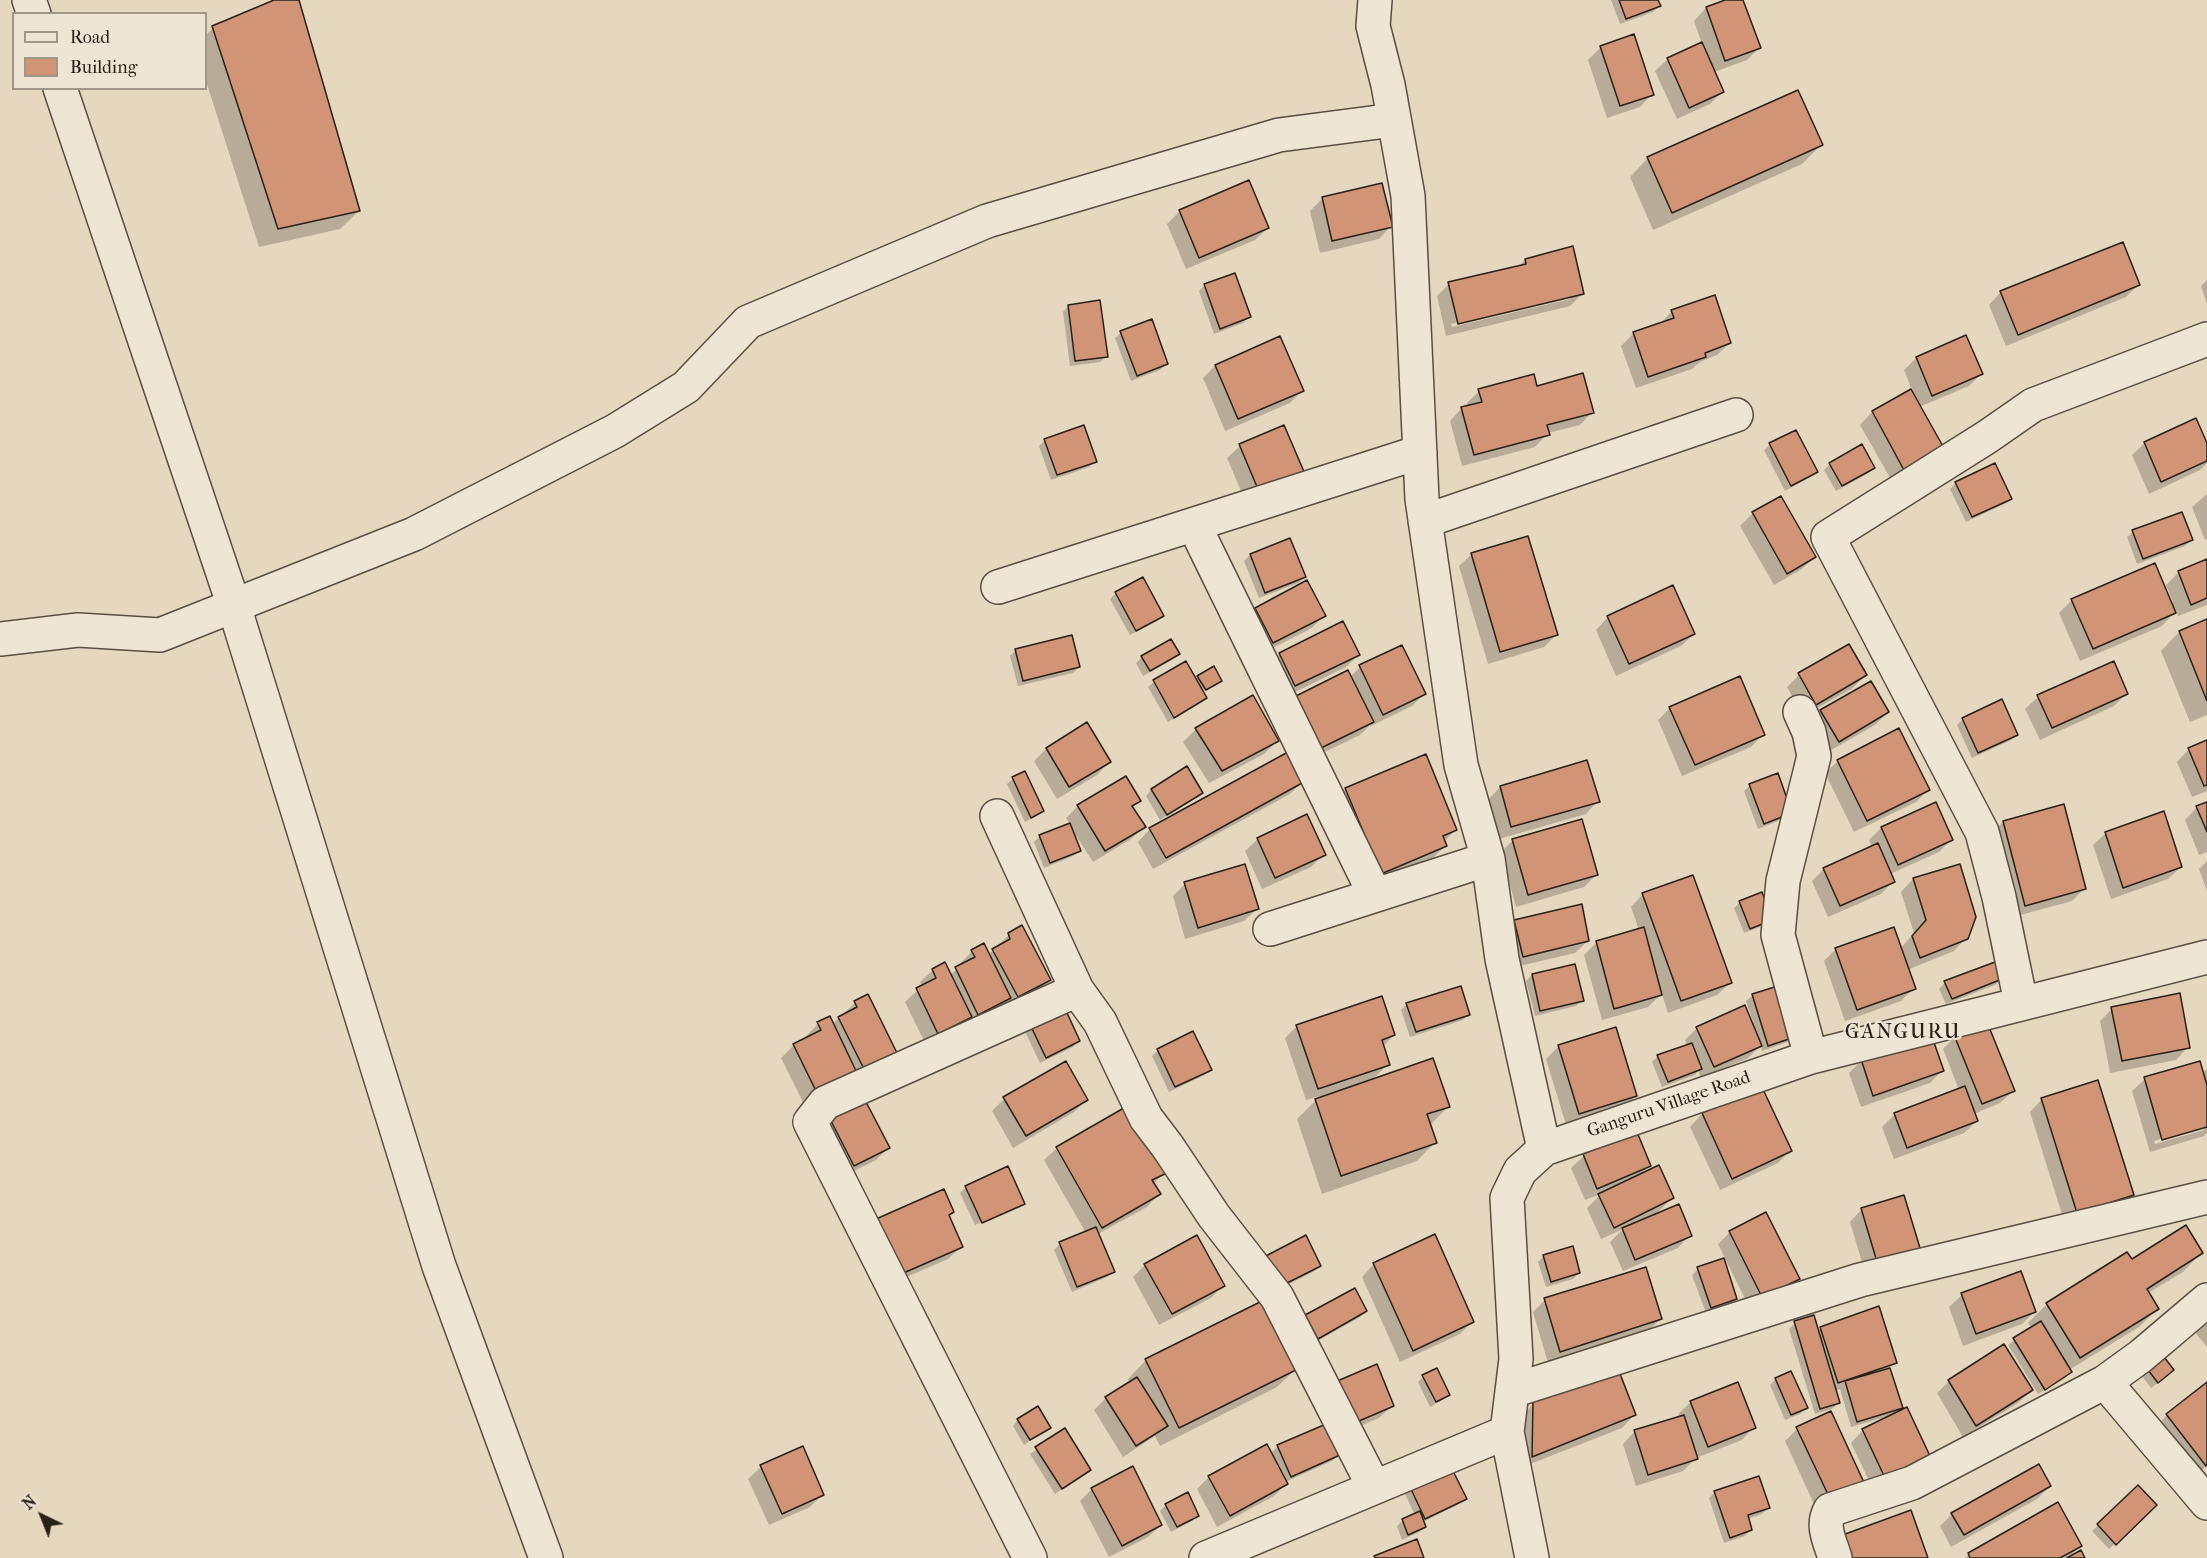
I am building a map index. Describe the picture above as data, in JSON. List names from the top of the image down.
{
  "streets": {
    "street": ["Ganguru Village Road"]
  },
  "districts": ["GANGURU"],
  "legend": ["Road", "Building"],
  "north": "top left"
}
